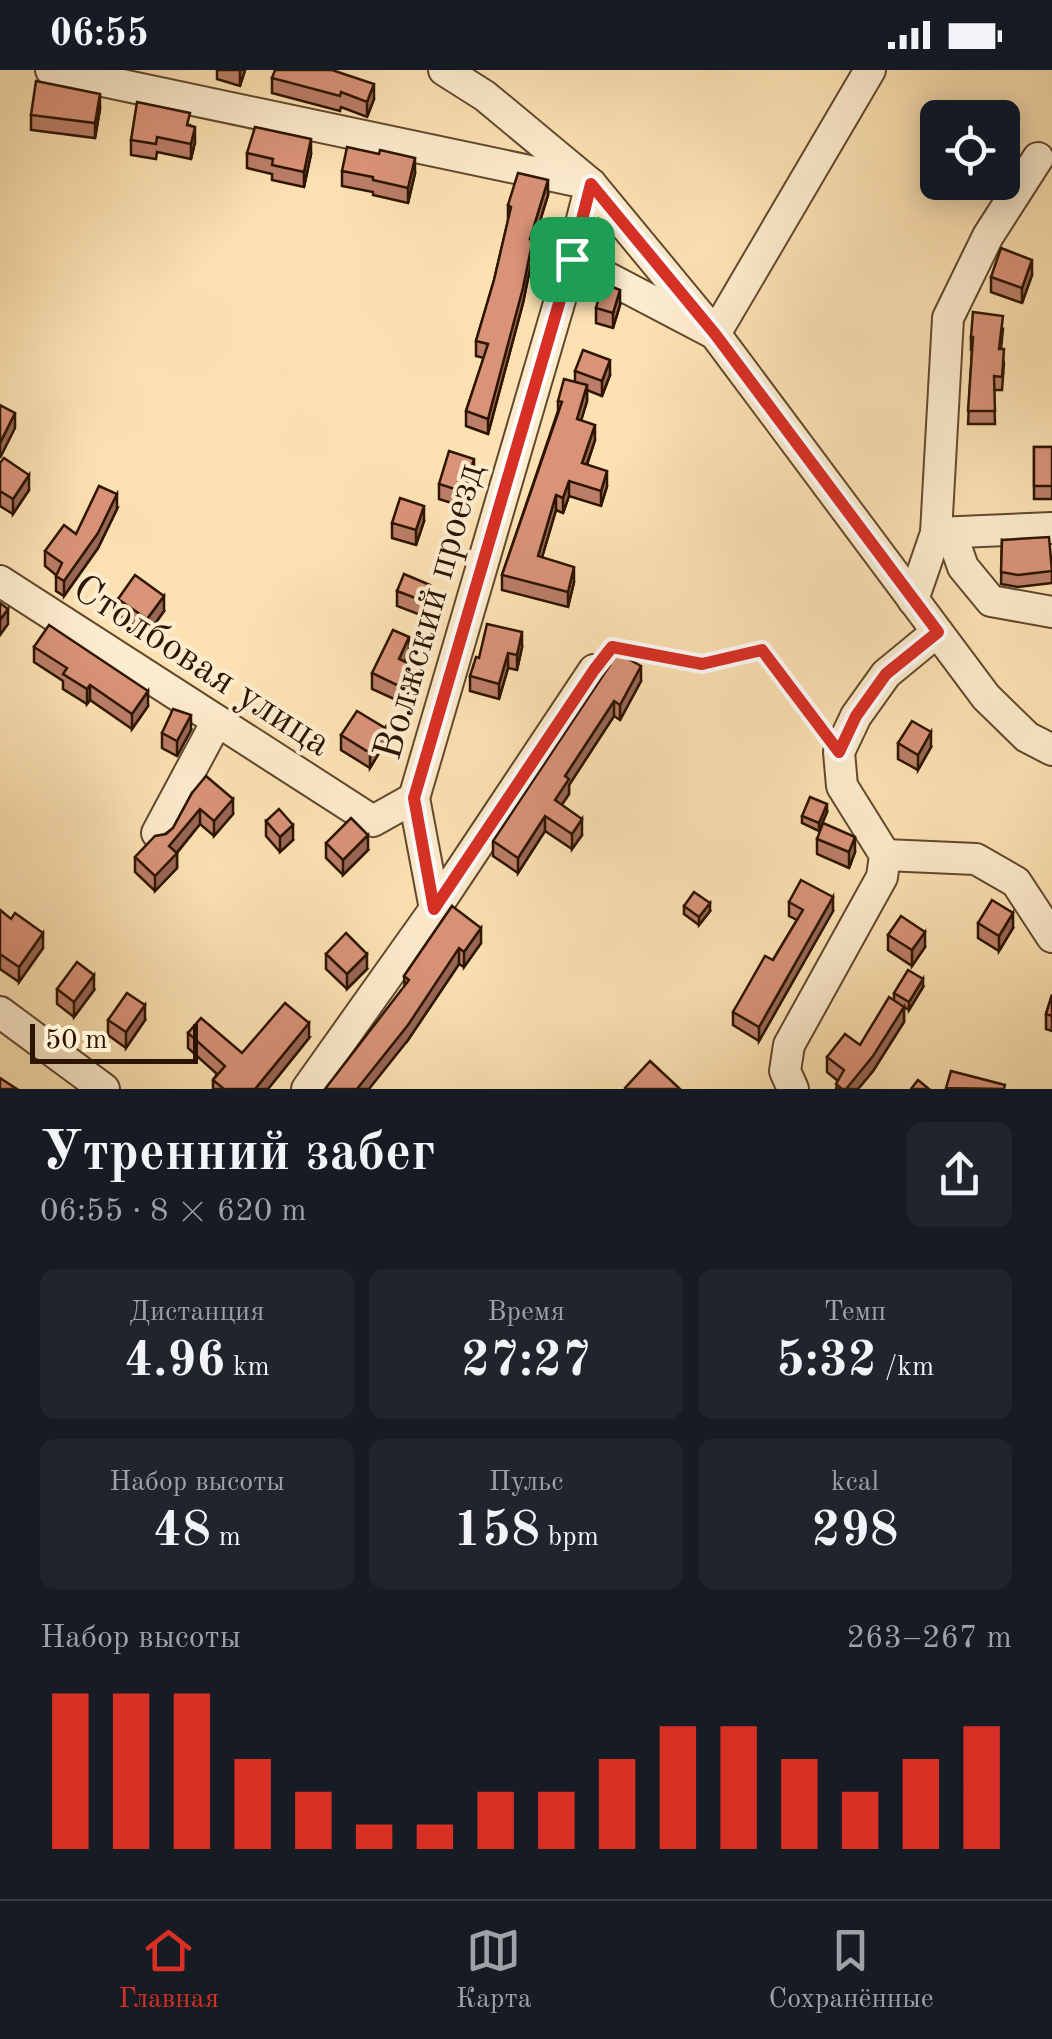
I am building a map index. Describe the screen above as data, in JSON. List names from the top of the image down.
{
  "streets": {
    "street": ["Волжский проезд", "Столбовая улица"]
  },
  "crossings": [
    ["Волжский проезд", "Столбовая улица"]
  ],
  "scale_bar": "50 m",
  "page": {
    "status": "06:55",
    "scale": "50 m",
    "heading": ["Утренний забег", "06:55 · 8 × 620 m"],
    "stats": [
      ["Дистанция", "4.96 km"],
      ["Время", "27:27"],
      ["Темп", "5:32 /km"],
      ["Набор высоты", "48 m"],
      ["Пульс", "158 bpm"],
      ["kcal", "298"]
    ],
    "chart": ["Набор высоты", "263–267 m"],
    "tabs": ["Главная", "Карта", "Сохранённые"]
  }
}
